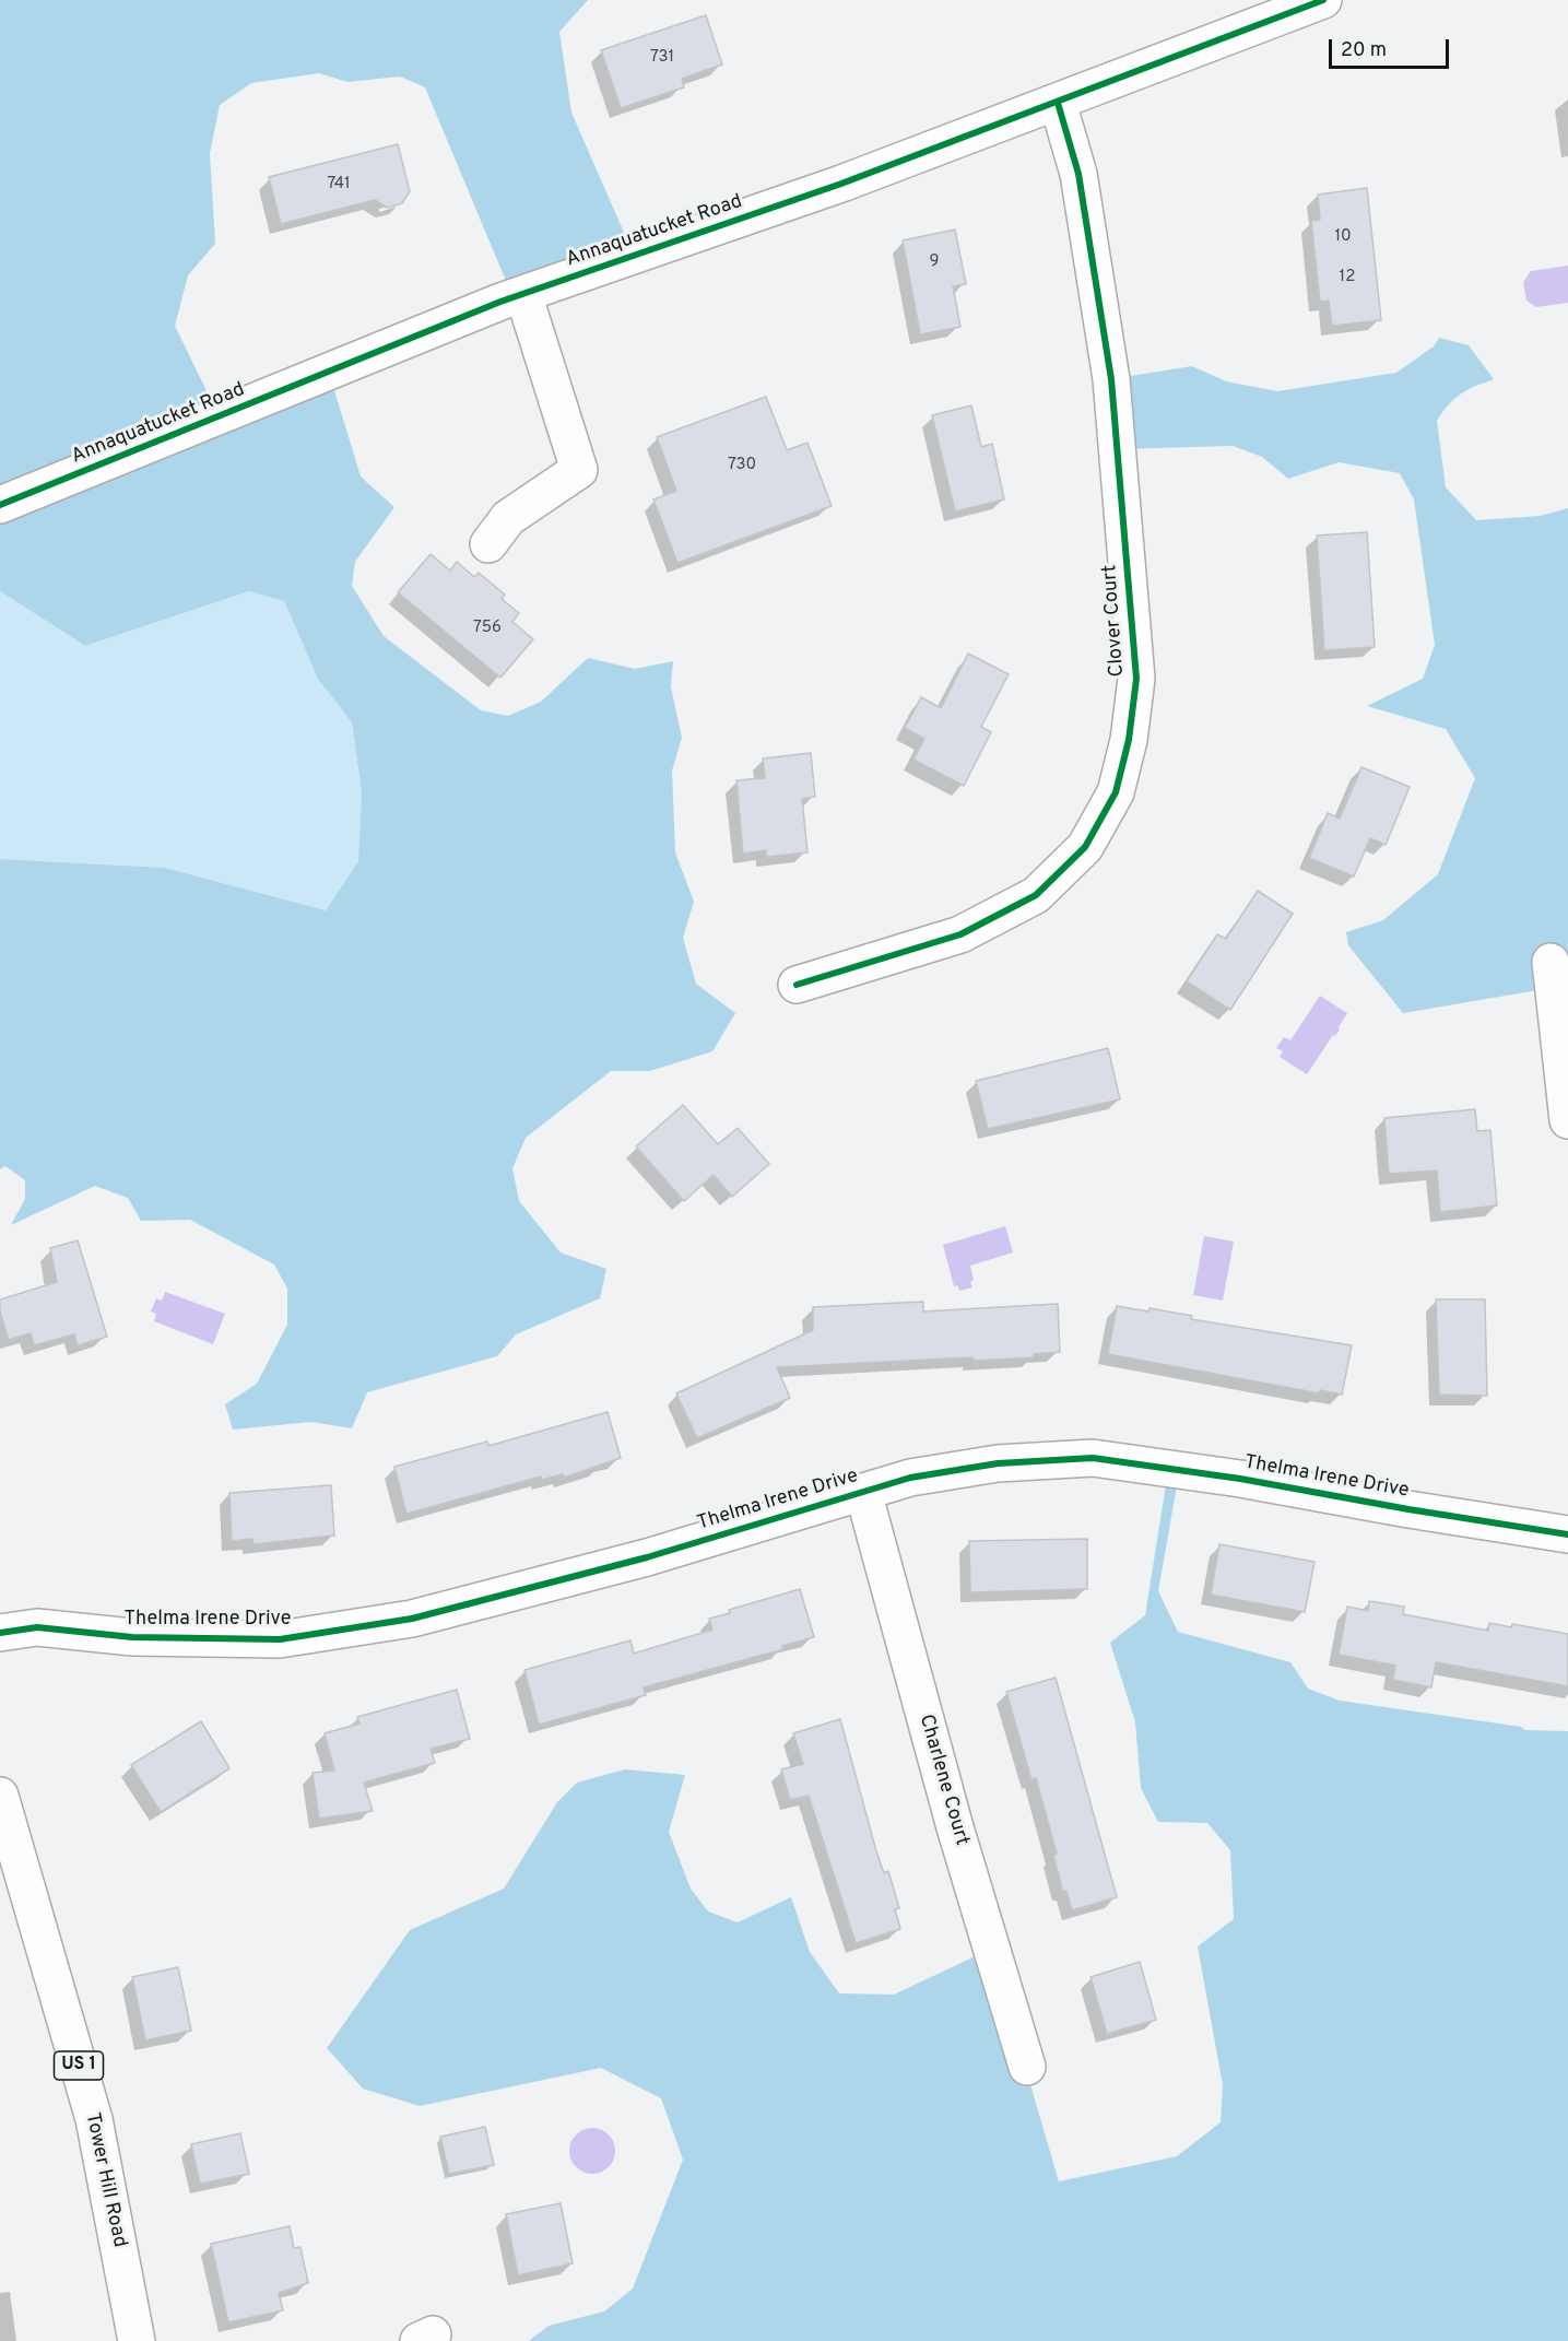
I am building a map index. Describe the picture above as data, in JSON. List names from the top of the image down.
{
  "streets": {
    "street": [
      "Annaquatucket Road",
      "Clover Court",
      "Thelma Irene Drive",
      "Charlene Court",
      "US 1",
      "Tower Hill Road"
    ]
  },
  "crossings": [
    ["Annaquatucket Road", "Clover Court"],
    ["Thelma Irene Drive", "Charlene Court"]
  ],
  "house_numbers": [
    "731",
    "741",
    "10",
    "9",
    "12",
    "730",
    "756"
  ],
  "scale_bar": "20 m"
}
